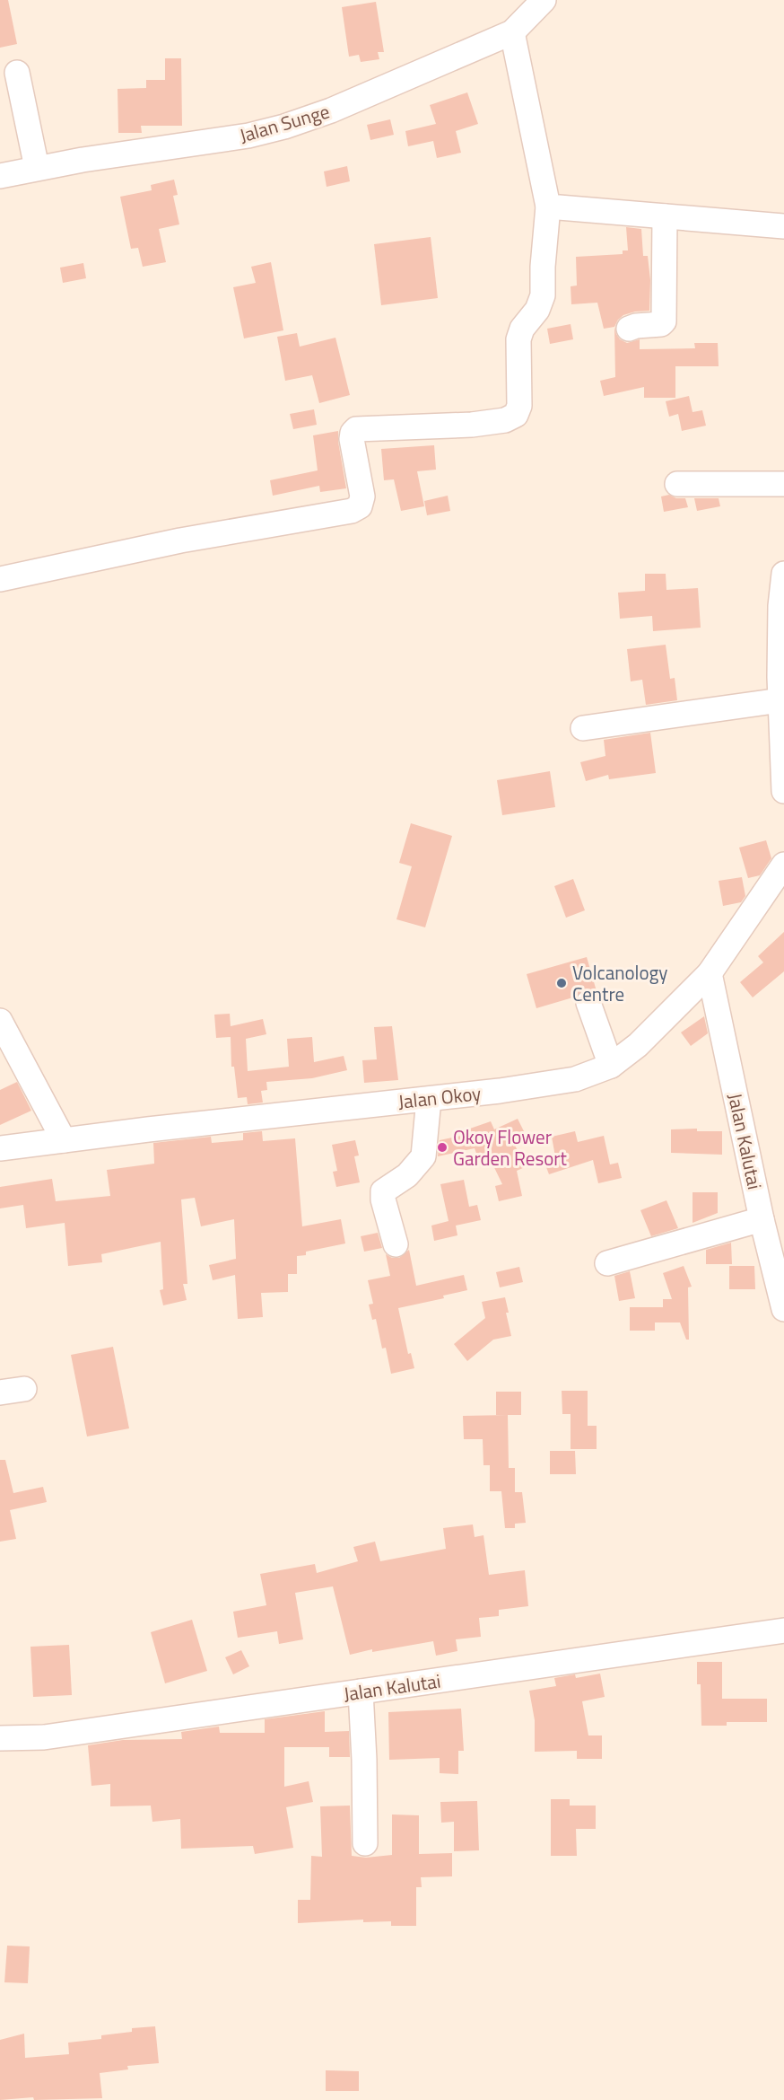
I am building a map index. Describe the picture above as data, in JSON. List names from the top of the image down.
{
  "streets": {
    "street": ["Jalan Sunge", "Jalan Okoy", "Jalan Kalutai"]
  },
  "crossings": [
    ["Jalan Okoy", "Jalan Kalutai"]
  ],
  "places": ["Volcanology Centre", "Okoy Flower Garden Resort"]
}
